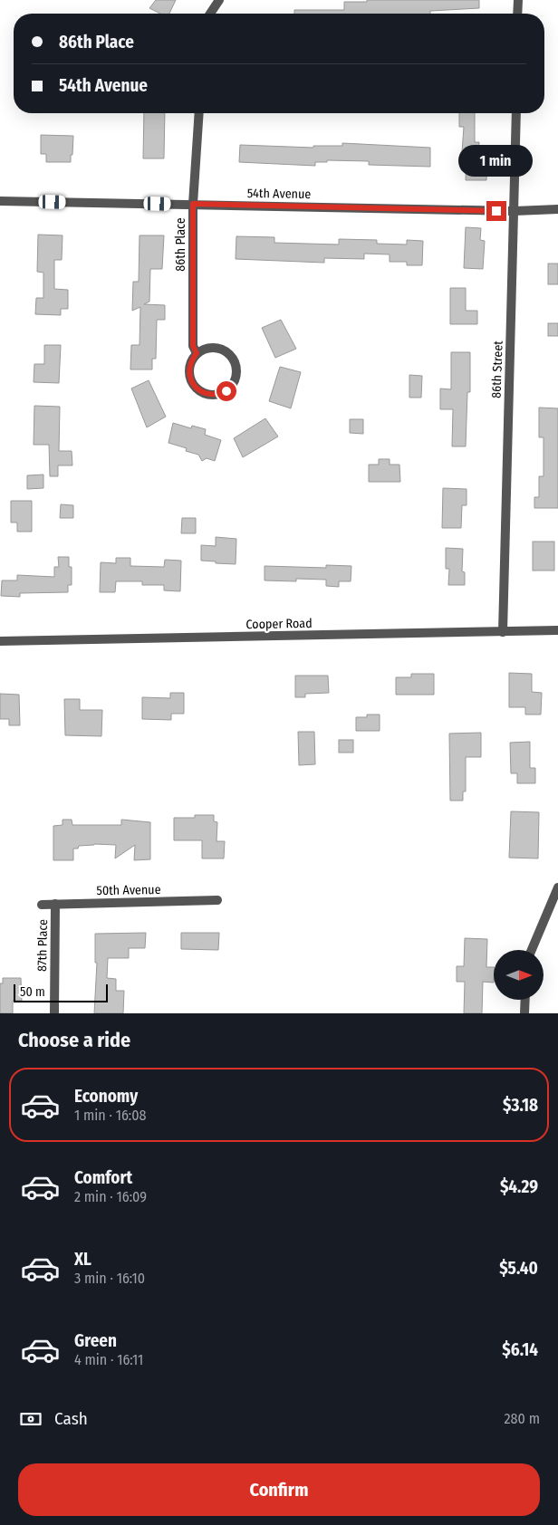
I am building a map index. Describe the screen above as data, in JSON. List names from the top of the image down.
{
  "streets": {
    "street": [
      "54th Avenue",
      "86th Place",
      "86th Street",
      "Cooper Road",
      "50th Avenue",
      "87th Place"
    ]
  },
  "crossings": [
    ["54th Avenue", "86th Place"],
    ["54th Avenue", "86th Street"],
    ["86th Street", "Cooper Road"],
    ["50th Avenue", "87th Place"]
  ],
  "scale_bar": "50 m",
  "north": "right",
  "page": {
    "banner": ["86th Place", "54th Avenue"],
    "bubble": "1 min",
    "scale": "50 m",
    "heading": "Choose a ride",
    "list": [
      {
        "name": "Economy",
        "note": "1 min · 16:08",
        "value": "$3.18"
      },
      {
        "name": "Comfort",
        "note": "2 min · 16:09",
        "value": "$4.29"
      },
      {
        "name": "XL",
        "note": "3 min · 16:10",
        "value": "$5.40"
      },
      {
        "name": "Green",
        "note": "4 min · 16:11",
        "value": "$6.14"
      }
    ],
    "pay": ["Cash", "280 m"],
    "buttons": "Confirm"
  }
}
